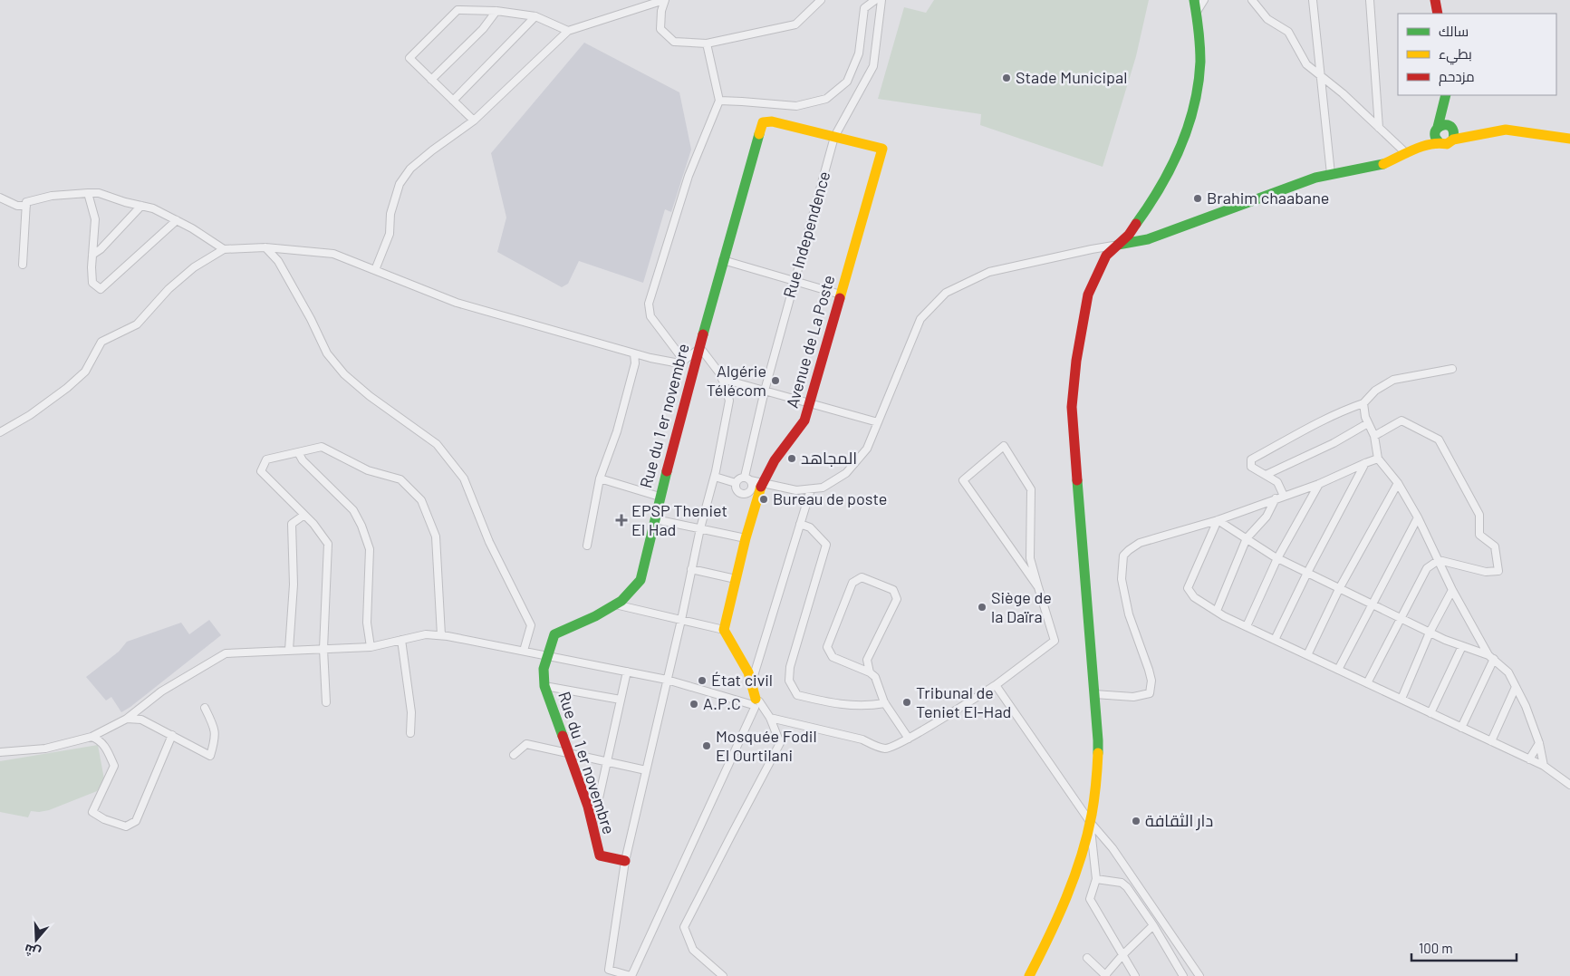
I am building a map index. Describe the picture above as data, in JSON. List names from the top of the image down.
{
  "streets": {
    "street": ["Rue Independence", "Avenue de La Poste", "Rue du 1 er novembre"]
  },
  "crossings": [
    ["Rue Independence", "Avenue de La Poste"],
    ["Avenue de La Poste", "Rue du 1 er novembre"]
  ],
  "places": {
    "other": [
      "Stade Municipal",
      "Brahim chaabane",
      "Algérie Télécom",
      "المجاهد",
      "Bureau de poste",
      "Siège de la Daïra",
      "État civil",
      "Tribunal de Teniet El-Had",
      "A.P.C",
      "Mosquée Fodil El Ourtilani",
      "دار الثقافة"
    ],
    "health": ["EPSP Theniet El Had"]
  },
  "legend": ["سالك", "بطيء", "مزدحم"],
  "scale_bar": "100 m",
  "north": "bottom"
}
